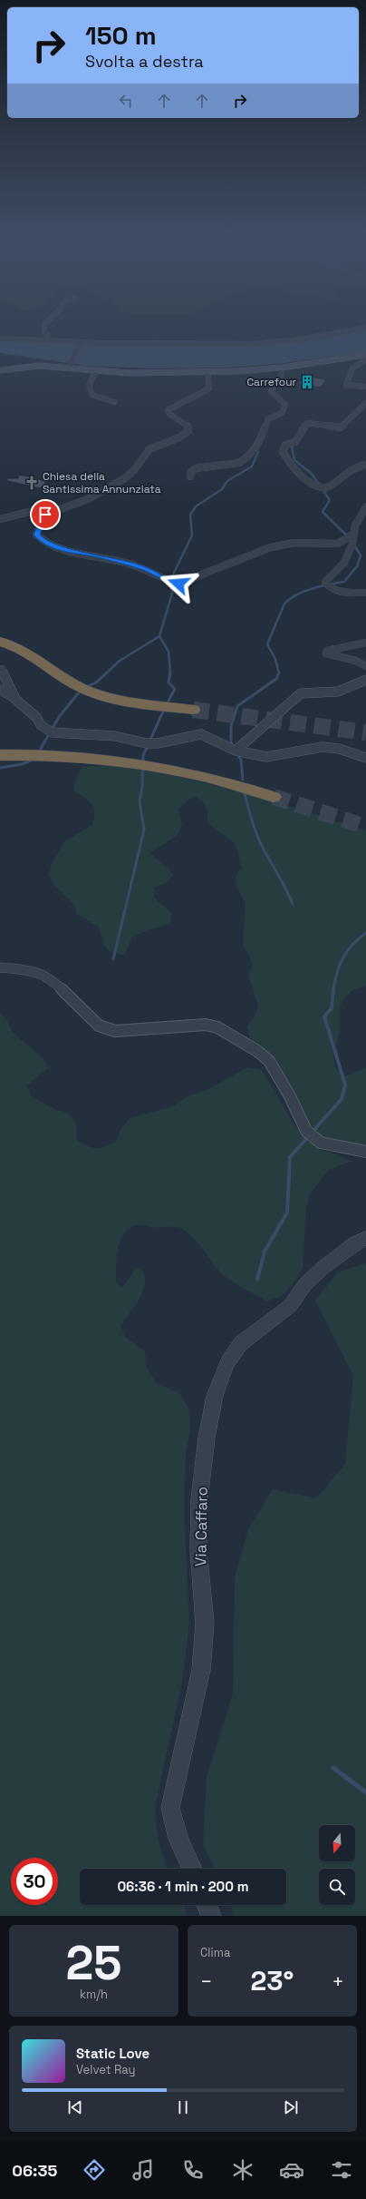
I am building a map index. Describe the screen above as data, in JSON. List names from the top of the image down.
{
  "streets": {
    "street": ["Via Caffaro"]
  },
  "places": {
    "building": ["Carrefour"],
    "church": ["Chiesa della Santissima Annunziata"]
  },
  "north": "bottom",
  "page": {
    "turn": ["150 m", "Svolta a destra"],
    "limit": "30",
    "trip": "06:36 · 1 min · 200 m",
    "tile": [
      ["25", "km/h"],
      "Clima"
    ],
    "heat": ["−", "23°", "+"],
    "song": ["Static Love", "Velvet Ray"],
    "tabs": "06:35"
  }
}
